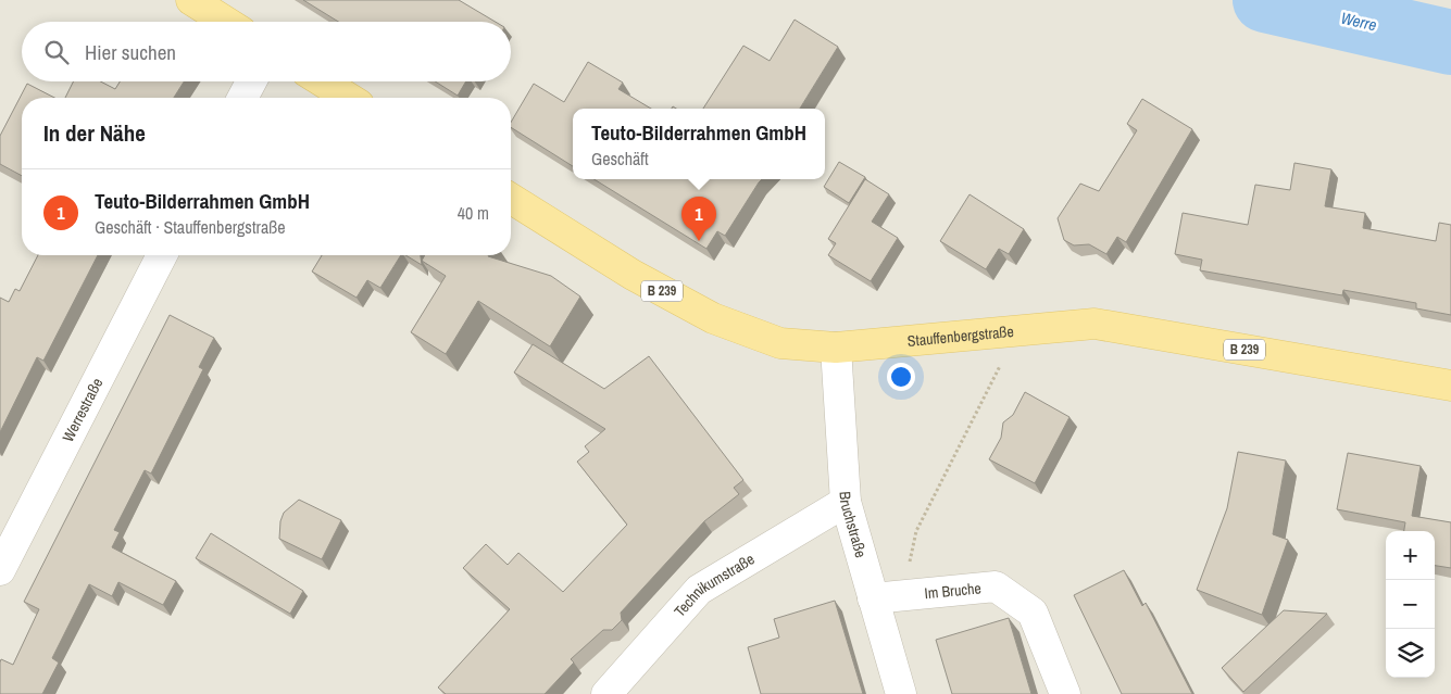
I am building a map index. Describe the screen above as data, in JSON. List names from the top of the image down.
{
  "streets": {
    "main road": ["B 239", "Stauffenbergstraße"],
    "street": [
      "Werrestraße",
      "Bruchstraße",
      "Technikumstraße",
      "Im Bruche"
    ]
  },
  "crossings": [
    ["Stauffenbergstraße", "Bruchstraße"],
    ["Bruchstraße", "Technikumstraße"],
    ["Bruchstraße", "Im Bruche"]
  ],
  "water": ["Werre"],
  "page": {
    "search": "Hier suchen",
    "heading": "In der Nähe",
    "popup": ["Teuto-Bilderrahmen GmbH", "Geschäft"],
    "list": [
      {
        "mark": "1",
        "name": "Teuto-Bilderrahmen GmbH",
        "note": "Geschäft · Stauffenbergstraße",
        "value": "40 m"
      }
    ],
    "pins": "1",
    "map_buttons": ["+", "−"]
  }
}
